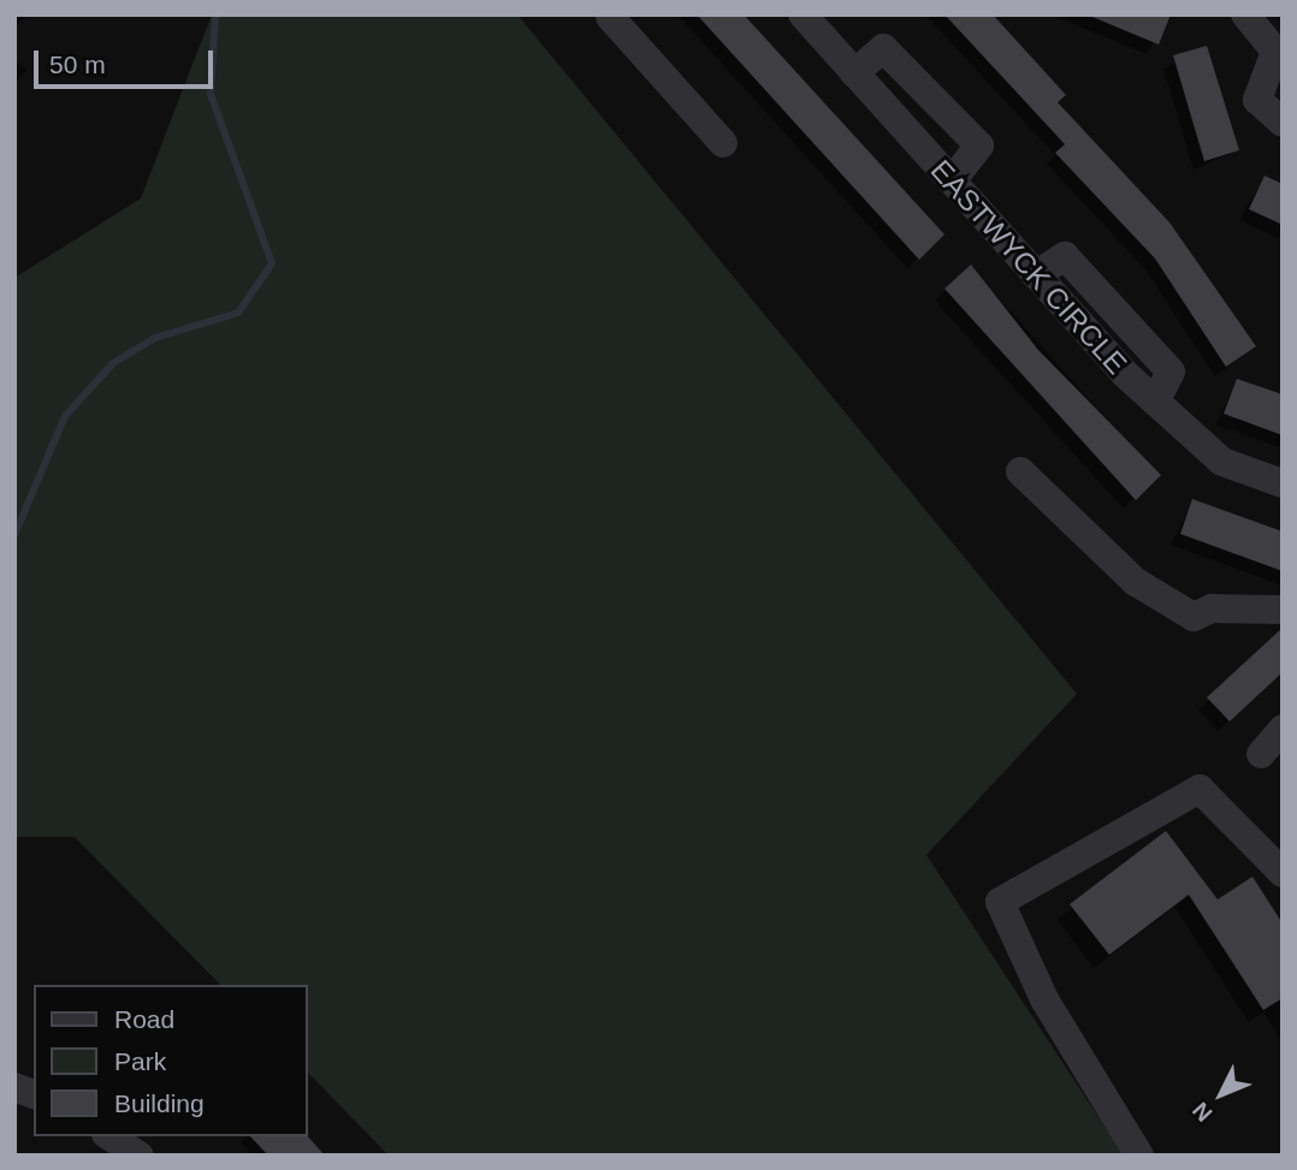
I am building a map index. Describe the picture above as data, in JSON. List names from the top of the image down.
{
  "streets": {
    "street": ["EASTWYCK CIRCLE"]
  },
  "legend": ["Road", "Park", "Building"],
  "scale_bar": "50 m",
  "north": "bottom left"
}
